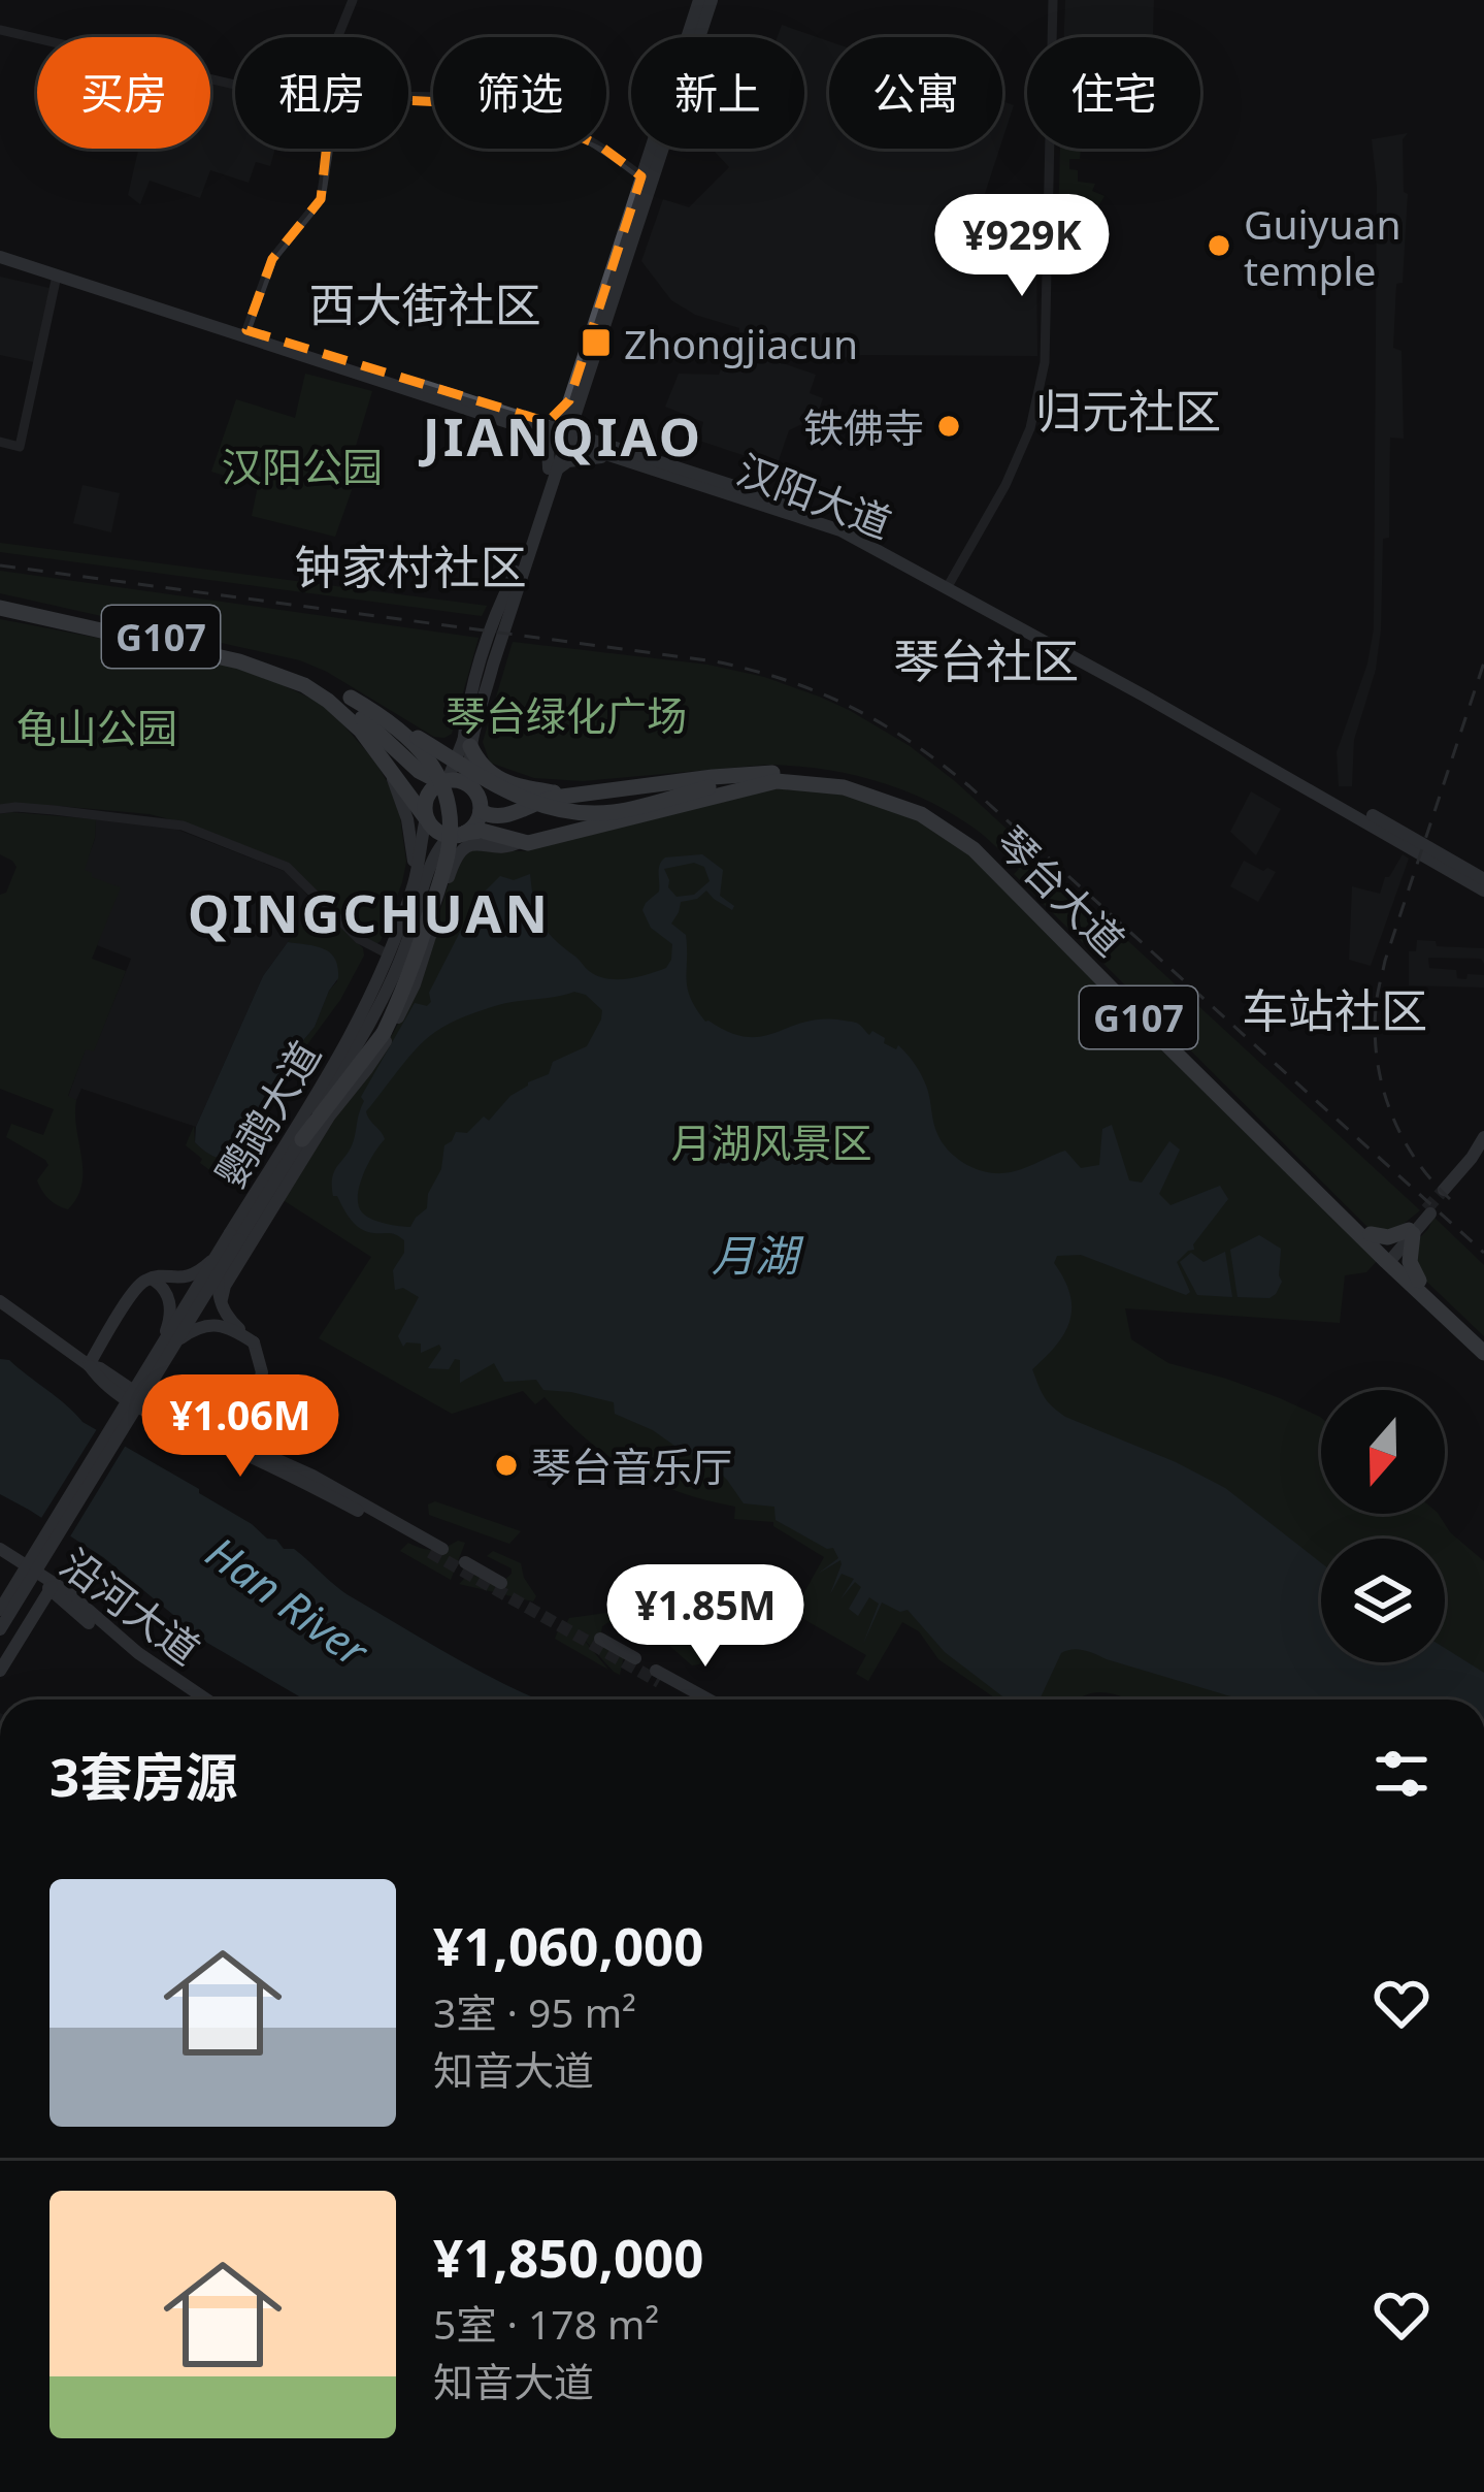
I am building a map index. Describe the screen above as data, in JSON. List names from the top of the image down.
{
  "streets": {
    "highway": ["G107", "琴台大道"],
    "main road": ["汉阳大道", "鹦鹉大道", "沿河大道"]
  },
  "crossings": [
    ["G107", "琴台大道"],
    ["G107", "鹦鹉大道"],
    ["琴台大道", "鹦鹉大道"]
  ],
  "districts": [
    "西大街社区",
    "归元社区",
    "JIANQIAO",
    "钟家村社区",
    "琴台社区",
    "QINGCHUAN",
    "车站社区"
  ],
  "water": ["月湖", "Han River"],
  "parks": [
    "汉阳公园",
    "琴台绿化广场",
    "龟山公园",
    "月湖风景区"
  ],
  "places": {
    "other": ["Guiyuan temple", "铁佛寺", "琴台音乐厅"],
    "transit": ["Zhongjiacun"]
  },
  "north": "bottom",
  "page": {
    "chip": [
      "买房",
      "租房",
      "筛选",
      "新上",
      "公寓",
      "住宅"
    ],
    "price": ["¥929K", "¥1.06M", "¥1.85M"],
    "heading": "3套房源",
    "list": [
      {
        "name": "¥1,060,000",
        "note": "3室 · 95 m² · 知音大道"
      },
      {
        "name": "¥1,850,000",
        "note": "5室 · 178 m² · 知音大道"
      }
    ]
  }
}
